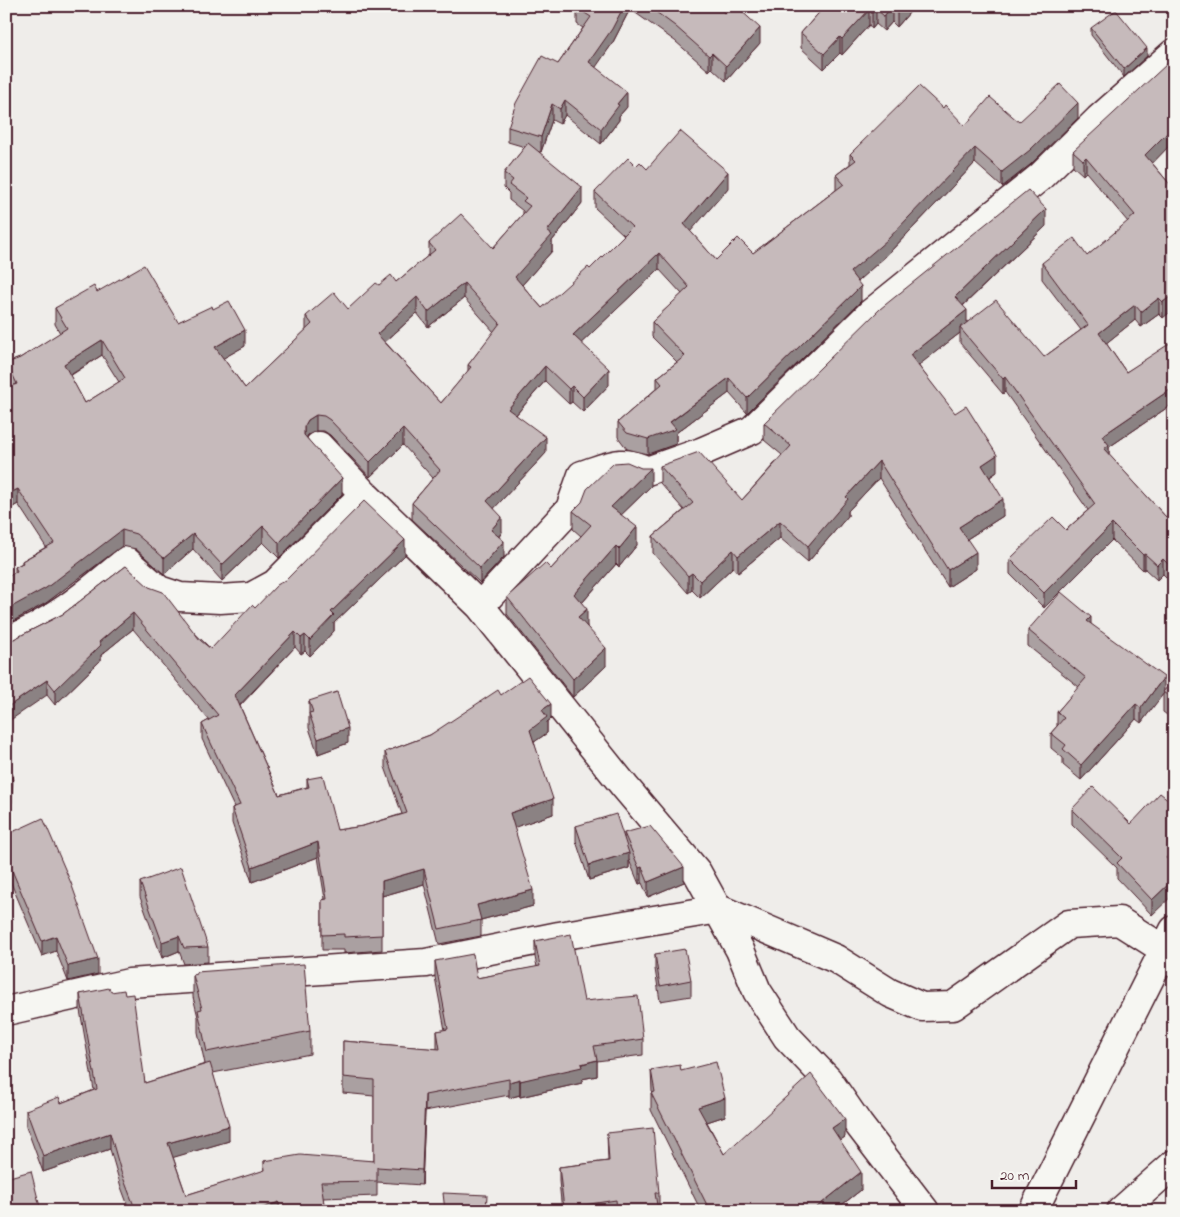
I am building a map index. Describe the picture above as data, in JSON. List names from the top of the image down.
{
  "scale_bar": "20 m"
}
